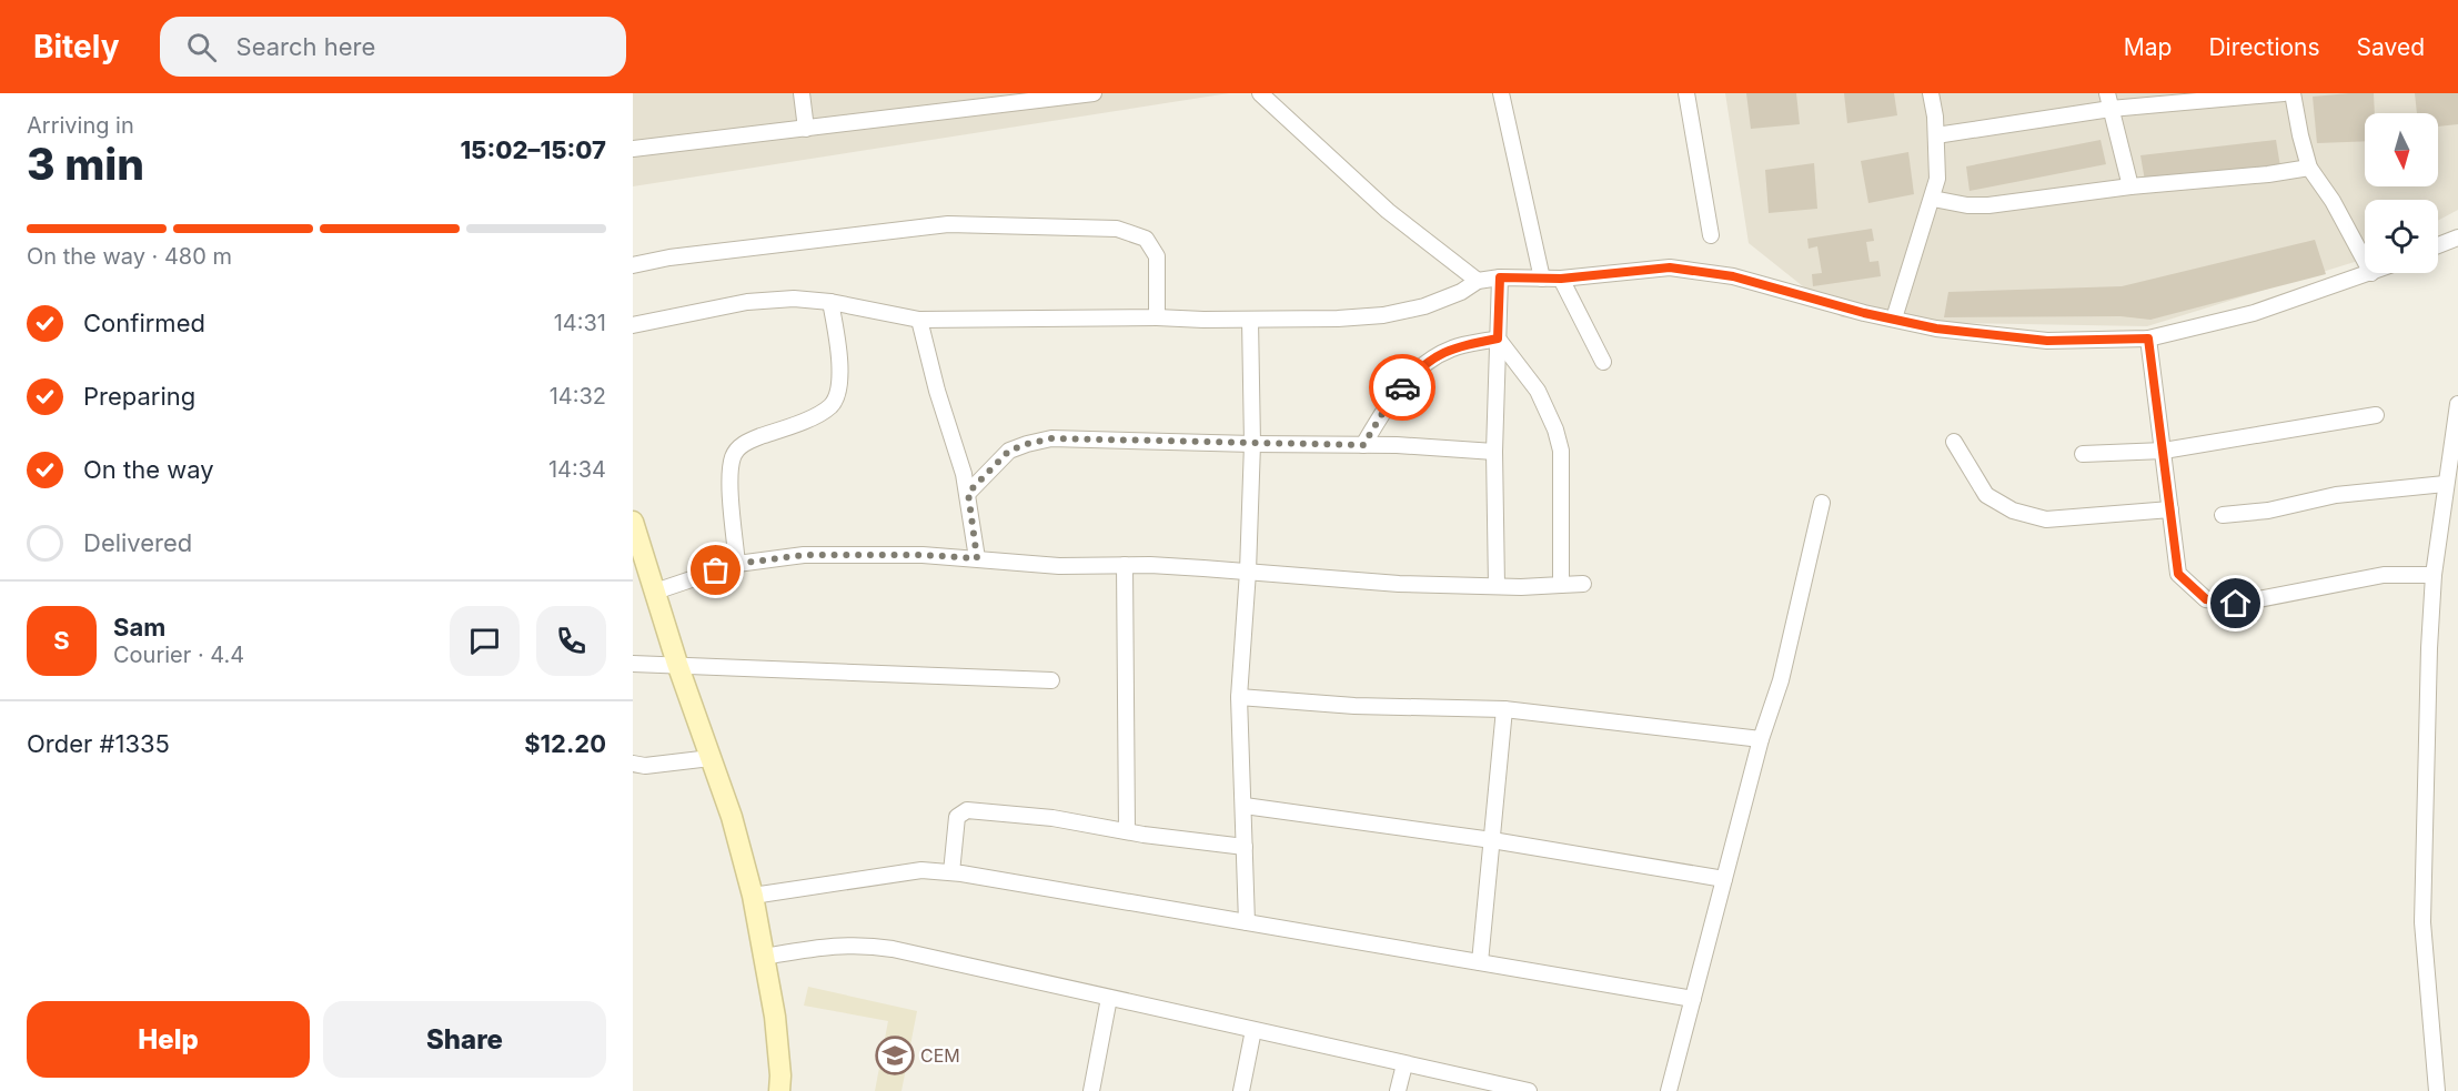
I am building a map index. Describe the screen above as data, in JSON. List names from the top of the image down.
{
  "places": {
    "school or university": ["CEM"]
  },
  "north": "bottom",
  "page": {
    "header": "Bitely",
    "search": "Search here",
    "nav": ["Map", "Directions", "Saved"],
    "heading": ["3 min", "Arriving in", "15:02–15:07"],
    "panel": [
      "Sam",
      "Courier · 4.4",
      "Order #1335",
      "$12.20"
    ],
    "bar": "On the way · 480 m",
    "list": [
      ["Confirmed", "14:31"],
      ["Preparing", "14:32"],
      ["On the way", "14:34"],
      "Delivered"
    ],
    "round": "S",
    "buttons": ["Help", "Share"]
  }
}
